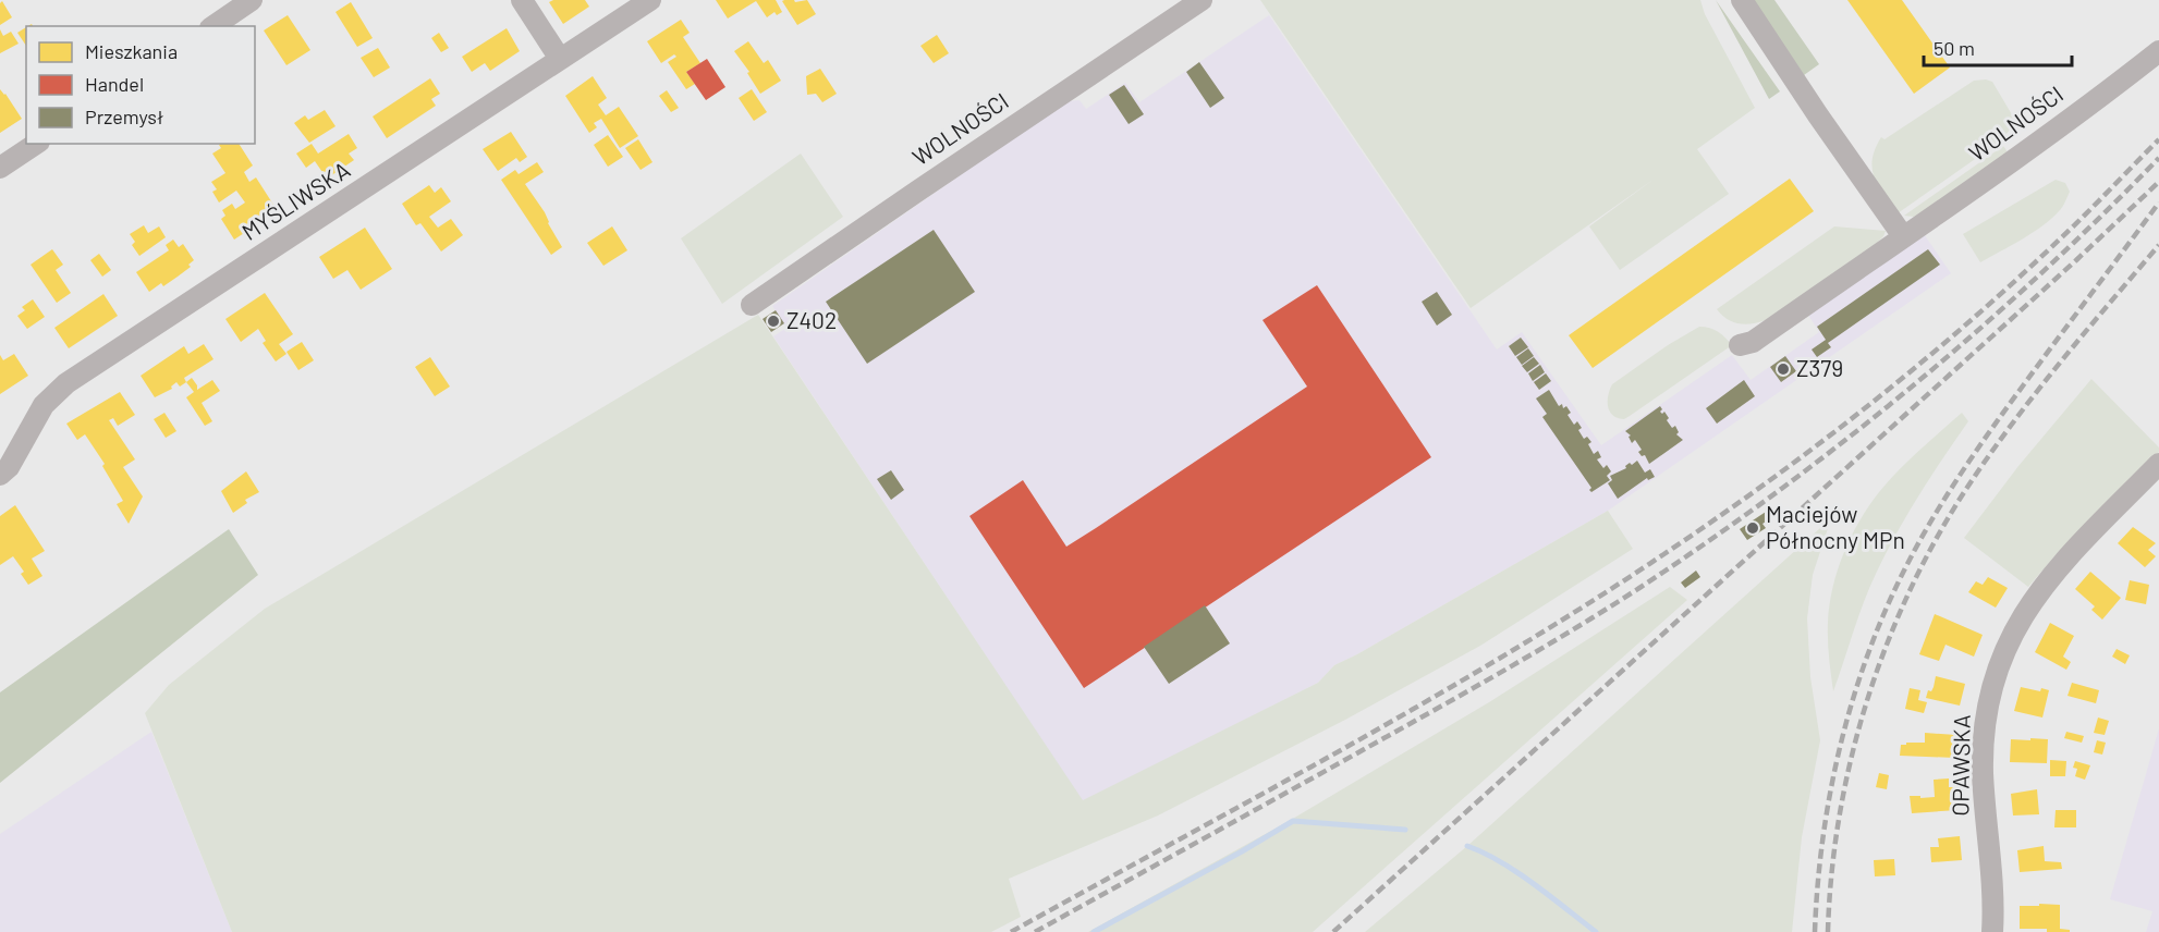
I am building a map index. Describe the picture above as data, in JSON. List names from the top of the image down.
{
  "streets": {
    "street": ["WOLNOŚCI", "MYŚLIWSKA", "OPAWSKA"]
  },
  "places": ["Z402", "Z379", "Maciejów Północny MPn"],
  "legend": ["Mieszkania", "Handel", "Przemysł"],
  "scale_bar": "50 m"
}
